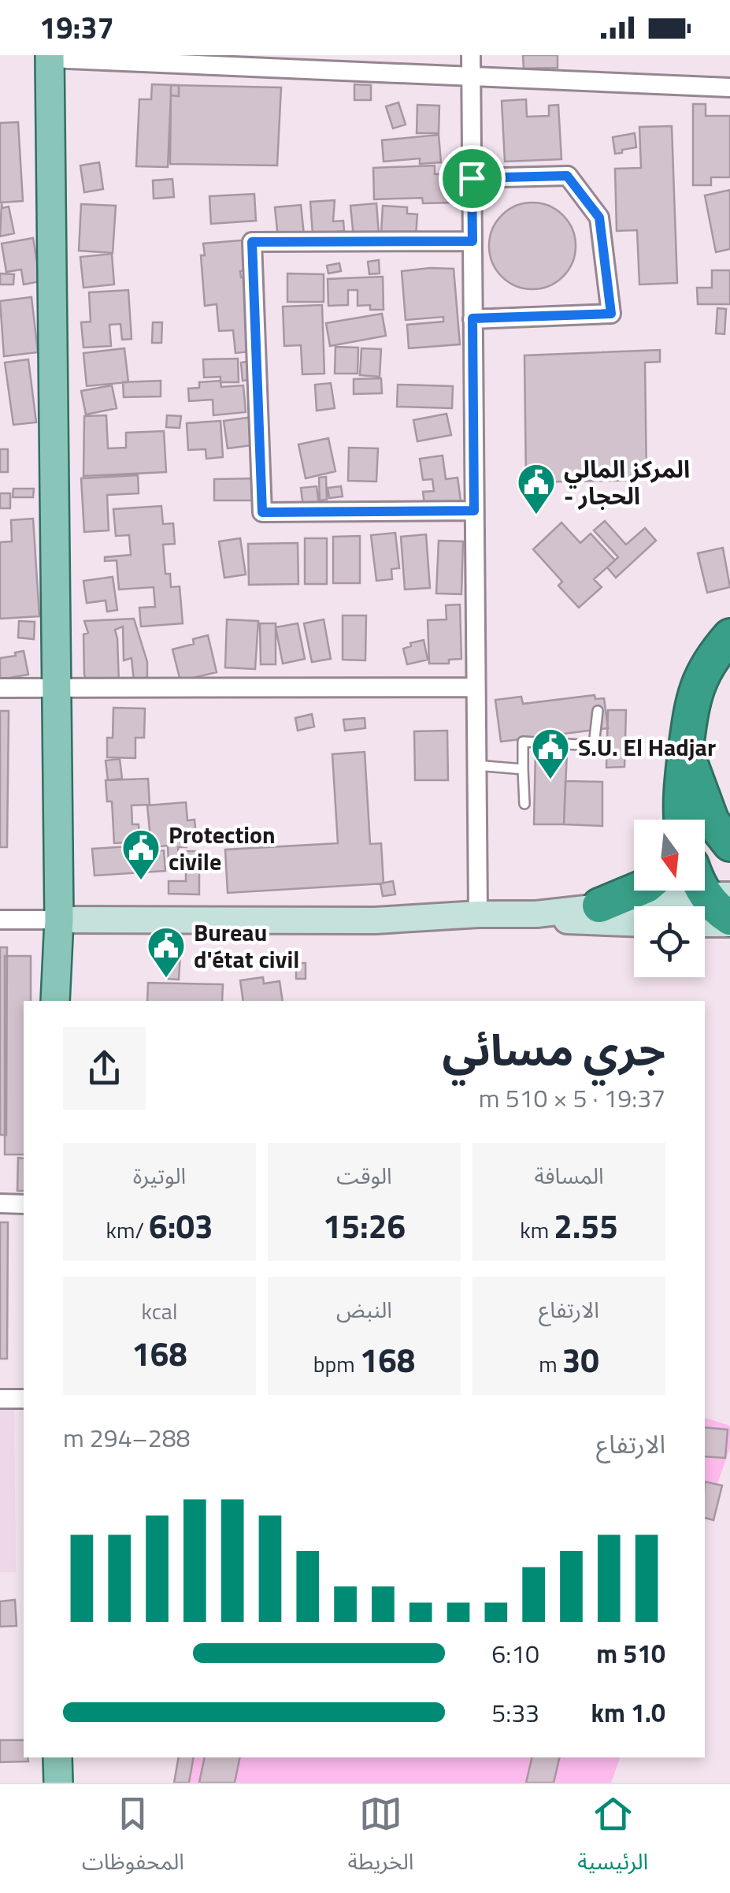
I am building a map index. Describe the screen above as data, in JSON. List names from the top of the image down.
{
  "places": {
    "public building": [
      "المركز المالي - الحجار",
      "S.U. El Hadjar",
      "Protection civile",
      "Bureau d'état civil"
    ]
  },
  "north": "bottom",
  "page": {
    "status": "19:37",
    "heading": ["جري مسائي", "19:37 · 5 × 510 m"],
    "stats": [
      ["المسافة", "2.55 km"],
      ["الوقت", "15:26"],
      ["الوتيرة", "6:03 /km"],
      ["الارتفاع", "30 m"],
      ["النبض", "168 bpm"],
      ["kcal", "168"]
    ],
    "chart": ["الارتفاع", "288–294 m"],
    "list": [
      {
        "name": "510 m",
        "note": "6:10"
      },
      {
        "name": "1.0 km",
        "note": "5:33"
      }
    ],
    "tabs": ["الرئيسية", "الخريطة", "المحفوظات"]
  }
}
